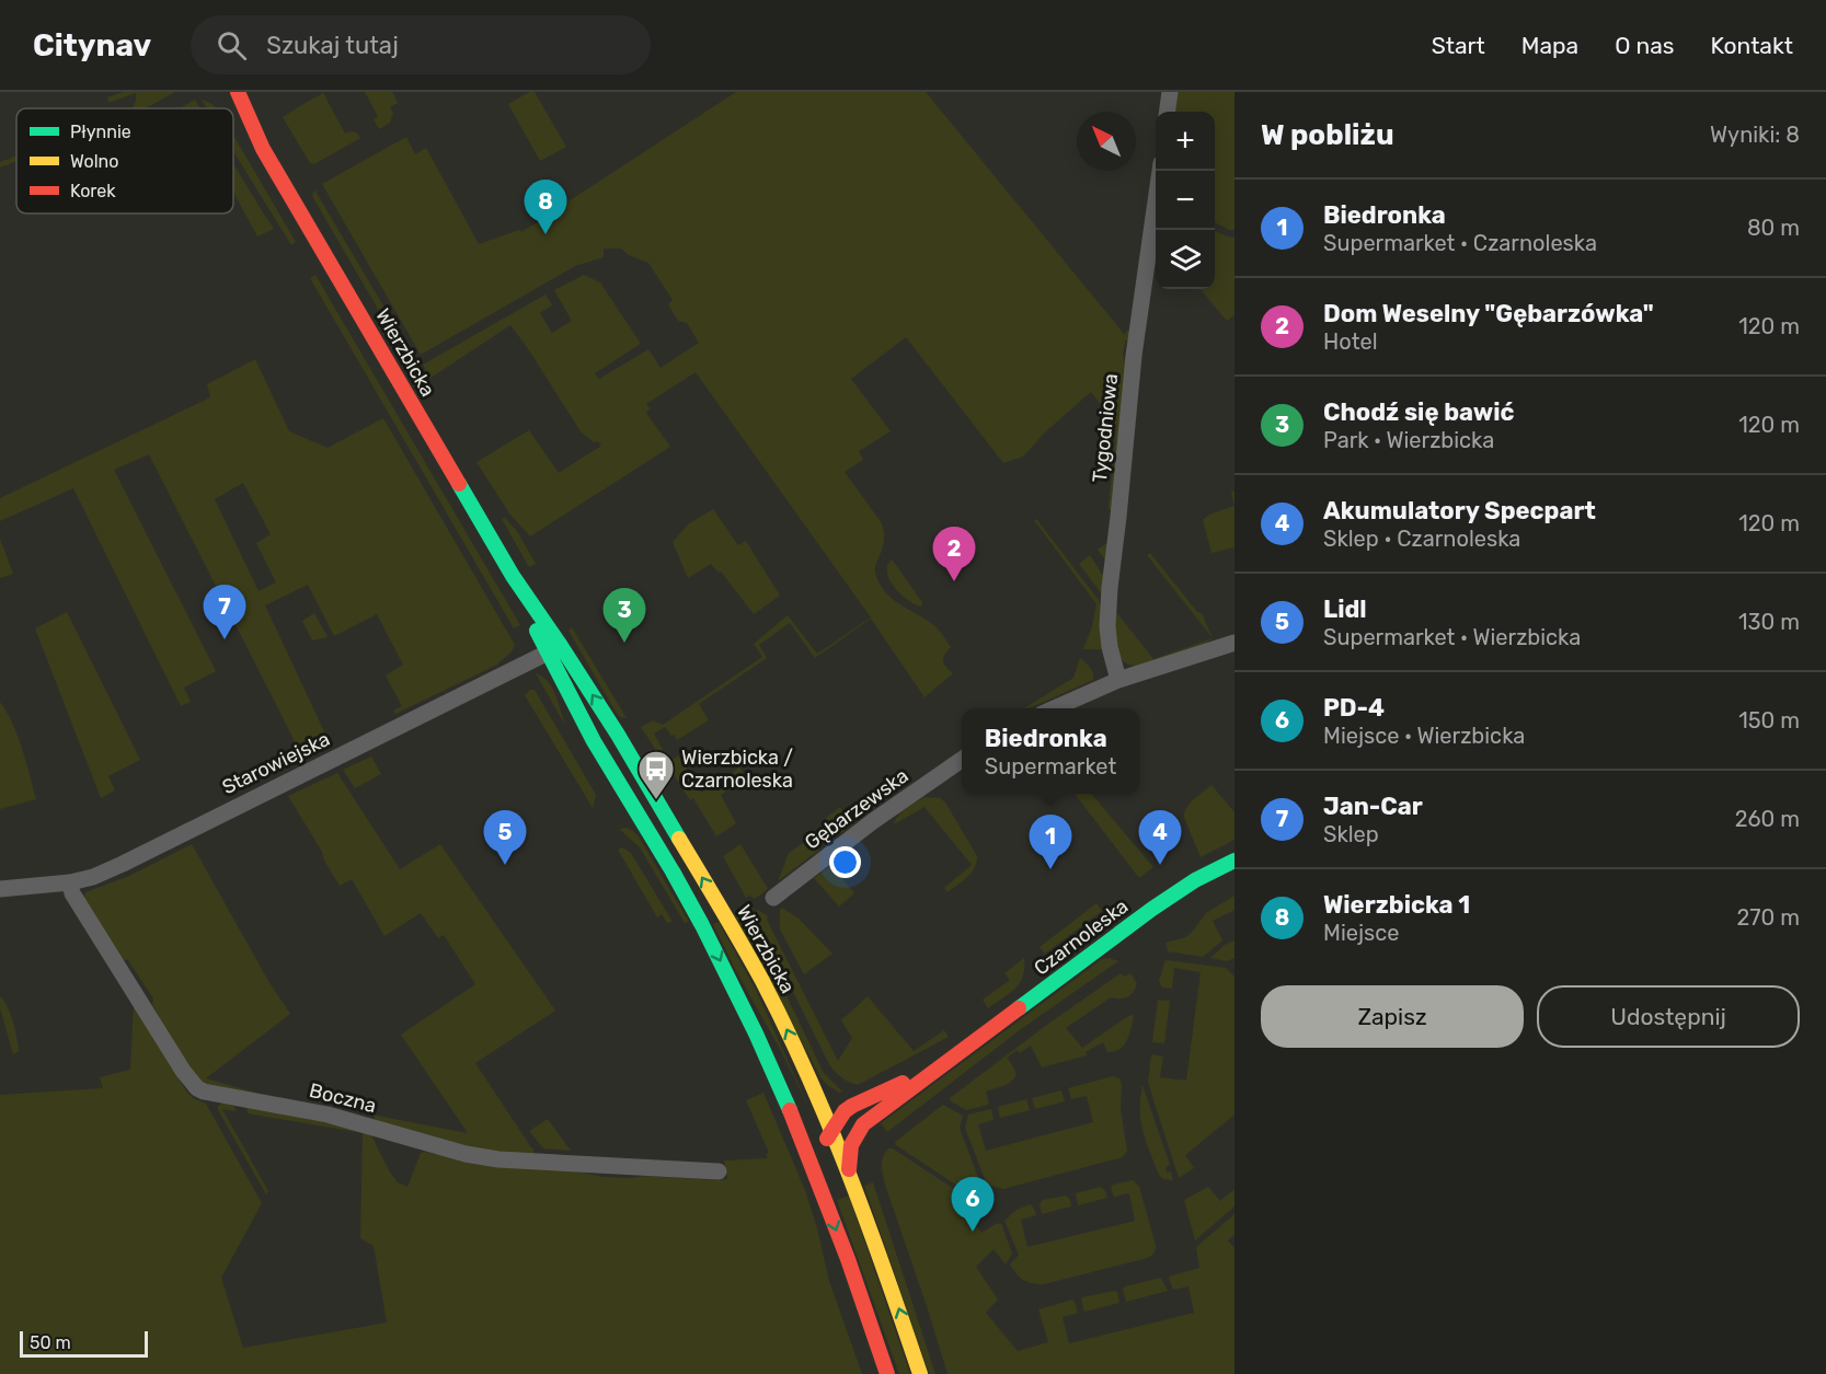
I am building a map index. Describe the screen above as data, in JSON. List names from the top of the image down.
{
  "streets": {
    "street": [
      "Wierzbicka",
      "Tygodniowa",
      "Starowiejska",
      "Gębarzewska",
      "Czarnoleska",
      "Boczna"
    ]
  },
  "crossings": [
    ["Wierzbicka", "Starowiejska"],
    ["Wierzbicka", "Czarnoleska"],
    ["Starowiejska", "Boczna"]
  ],
  "places": {
    "bus stop": ["Wierzbicka / Czarnoleska"]
  },
  "legend": ["Płynnie", "Wolno", "Korek"],
  "scale_bar": "50 m",
  "north": "top left",
  "page": {
    "header": "Citynav",
    "search": "Szukaj tutaj",
    "nav": [
      "Start",
      "Mapa",
      "O nas",
      "Kontakt"
    ],
    "heading": ["W pobliżu", "Wyniki: 8"],
    "map_buttons": ["+", "−"],
    "list": [
      {
        "mark": "1",
        "name": "Biedronka",
        "note": "Supermarket · Czarnoleska",
        "value": "80 m"
      },
      {
        "mark": "2",
        "name": "Dom Weselny \"Gębarzówka\"",
        "note": "Hotel",
        "value": "120 m"
      },
      {
        "mark": "3",
        "name": "Chodź się bawić",
        "note": "Park · Wierzbicka",
        "value": "120 m"
      },
      {
        "mark": "4",
        "name": "Akumulatory Specpart",
        "note": "Sklep · Czarnoleska",
        "value": "120 m"
      },
      {
        "mark": "5",
        "name": "Lidl",
        "note": "Supermarket · Wierzbicka",
        "value": "130 m"
      },
      {
        "mark": "6",
        "name": "PD-4",
        "note": "Miejsce · Wierzbicka",
        "value": "150 m"
      },
      {
        "mark": "7",
        "name": "Jan-Car",
        "note": "Sklep",
        "value": "260 m"
      },
      {
        "mark": "8",
        "name": "Wierzbicka 1",
        "note": "Miejsce",
        "value": "270 m"
      }
    ],
    "pins": [
      "8",
      "2",
      "7",
      "3",
      "4",
      "5",
      "1",
      "6"
    ],
    "popup": ["Biedronka", "Supermarket"],
    "buttons": ["Zapisz", "Udostępnij"],
    "scale": "50 m"
  }
}
